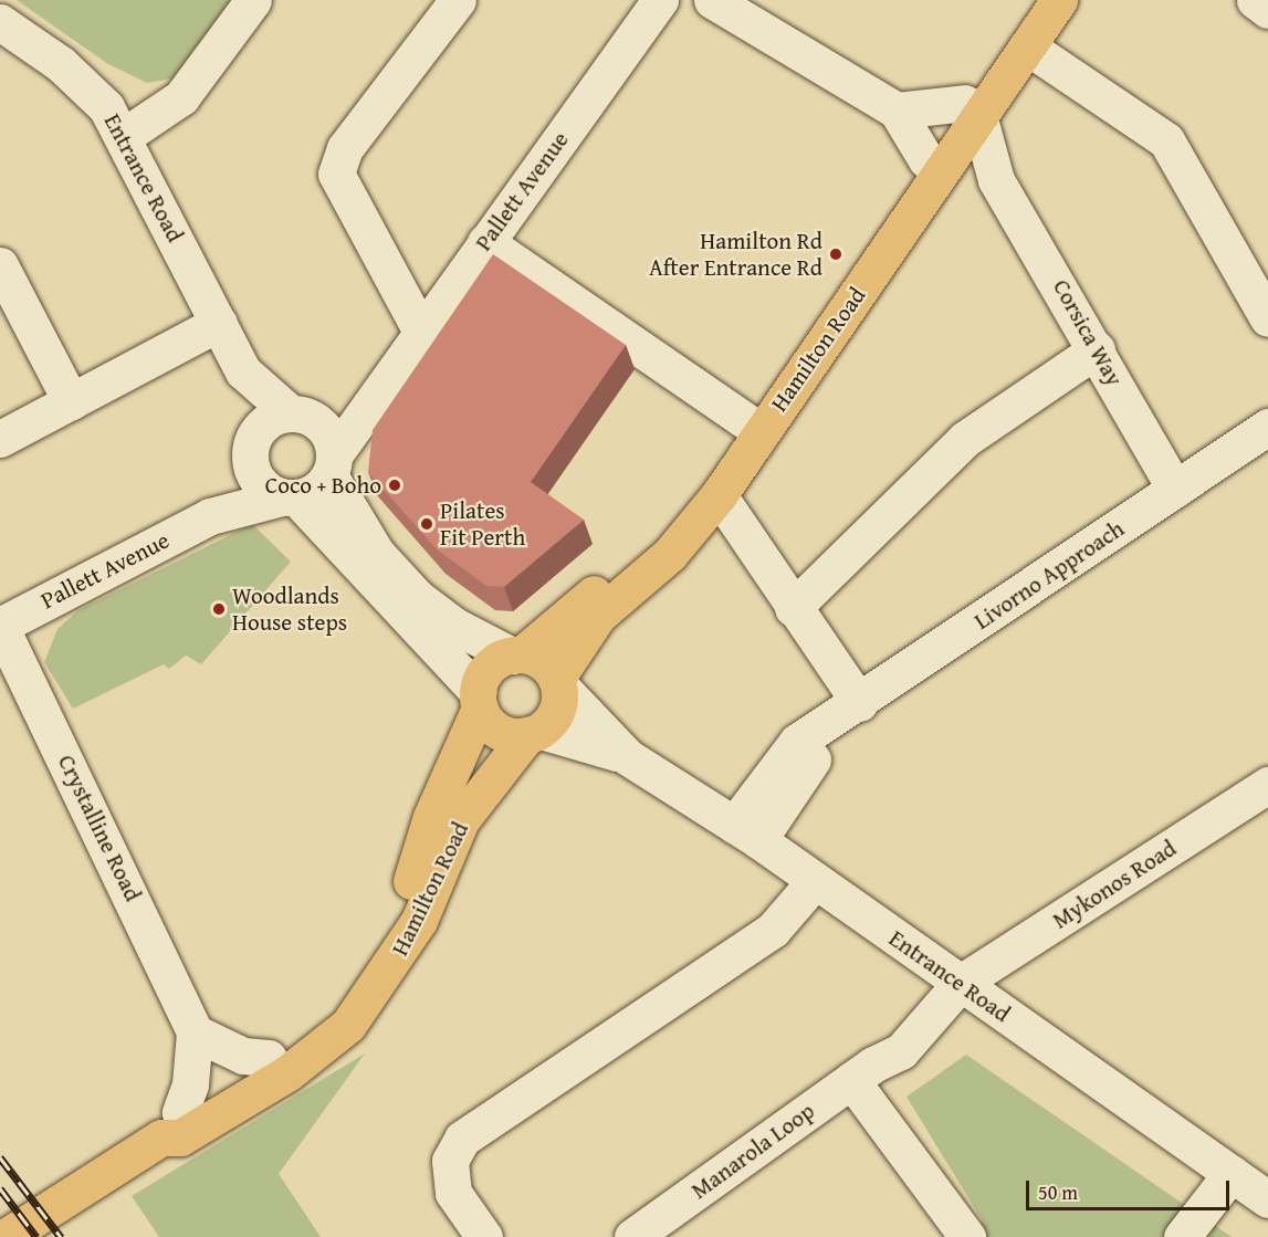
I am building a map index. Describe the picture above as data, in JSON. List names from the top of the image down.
{
  "streets": {
    "main road": ["Hamilton Road"],
    "street": [
      "Entrance Road",
      "Pallett Avenue",
      "Corsica Way",
      "Livorno Approach",
      "Crystalline Road",
      "Mykonos Road",
      "Manarola Loop"
    ]
  },
  "crossings": [
    ["Entrance Road", "Pallett Avenue"],
    ["Entrance Road", "Hamilton Road"],
    ["Entrance Road", "Livorno Approach"],
    ["Entrance Road", "Mykonos Road"],
    ["Entrance Road", "Manarola Loop"],
    ["Pallett Avenue", "Crystalline Road"],
    ["Corsica Way", "Hamilton Road"],
    ["Corsica Way", "Livorno Approach"],
    ["Mykonos Road", "Manarola Loop"]
  ],
  "places": [
    "Hamilton Rd After Entrance Rd",
    "Coco + Boho",
    "Pilates Fit Perth",
    "Woodlands House steps"
  ],
  "scale_bar": "50 m"
}
